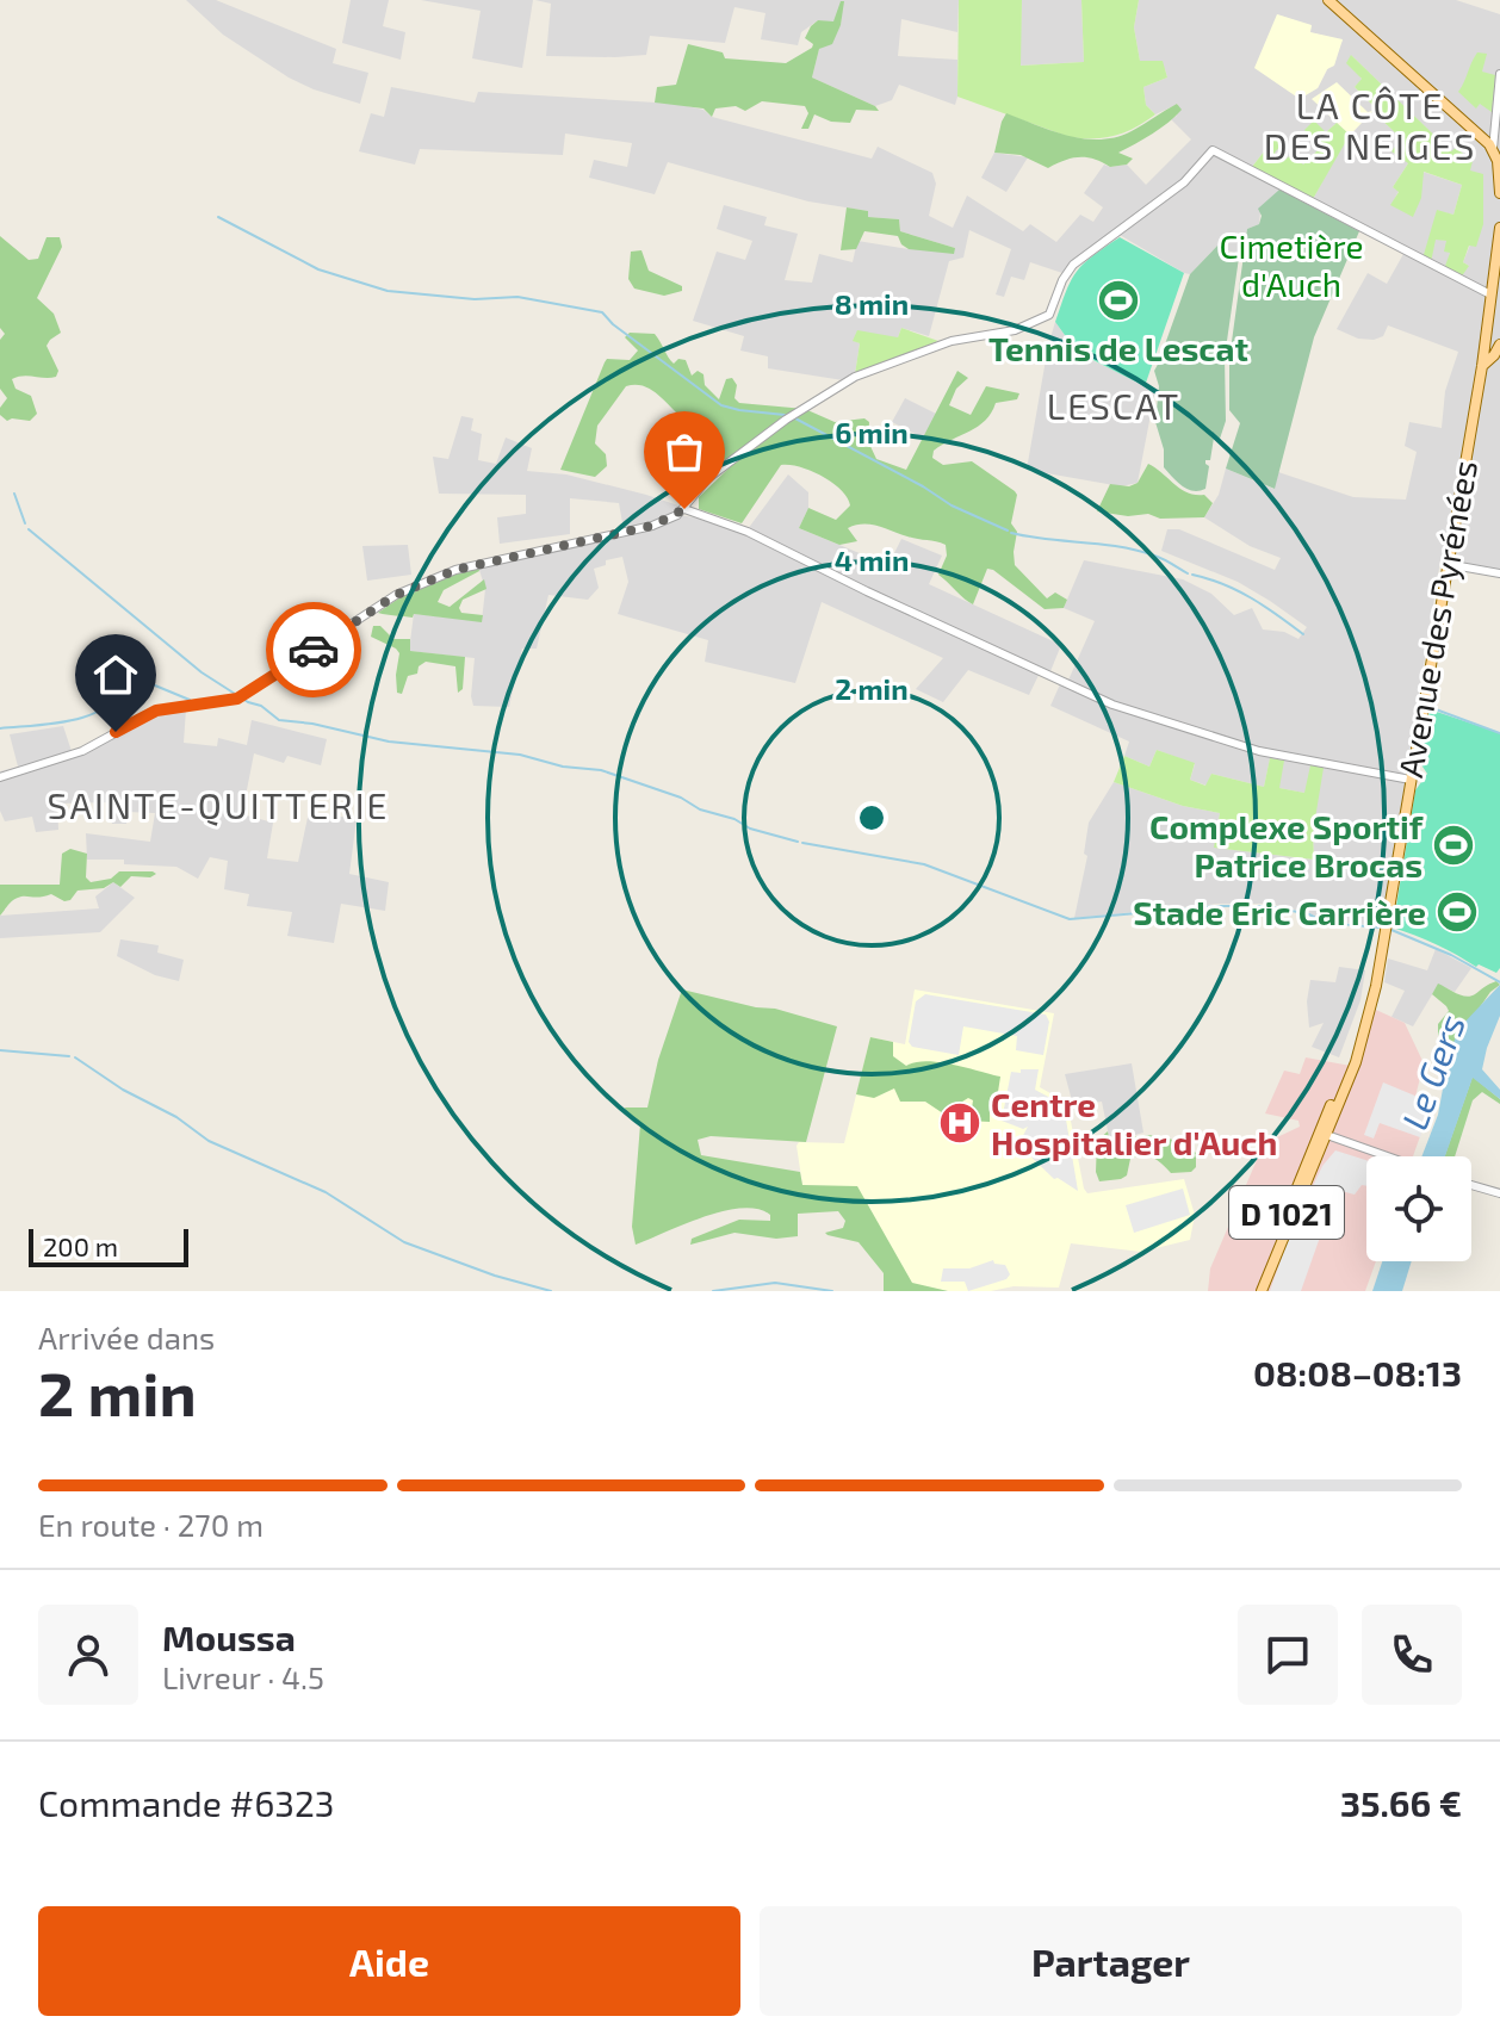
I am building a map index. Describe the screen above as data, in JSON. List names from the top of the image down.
{
  "streets": {
    "main road": ["Avenue des Pyrénées", "D 1021"]
  },
  "crossings": [
    ["Avenue des Pyrénées", "D 1021"]
  ],
  "districts": ["LA CÔTE DES NEIGES", "LESCAT", "SAINTE-QUITTERIE"],
  "water": ["Le Gers"],
  "parks": ["Cimetière d'Auch"],
  "places": {
    "sports": ["Tennis de Lescat", "Complexe Sportif Patrice Brocas", "Stade Eric Carrière"],
    "hospital": ["Centre Hospitalier d'Auch"]
  },
  "scale_bar": "200 m",
  "page": {
    "scale": "200 m",
    "heading": ["2 min", "Arrivée dans", "08:08–08:13"],
    "panel": [
      "Moussa",
      "Livreur · 4.5",
      "Commande #6323",
      "35.66 €"
    ],
    "bar": "En route · 270 m",
    "buttons": ["Aide", "Partager"]
  },
  "rings": [
    "8 min",
    "6 min",
    "4 min",
    "2 min"
  ]
}
